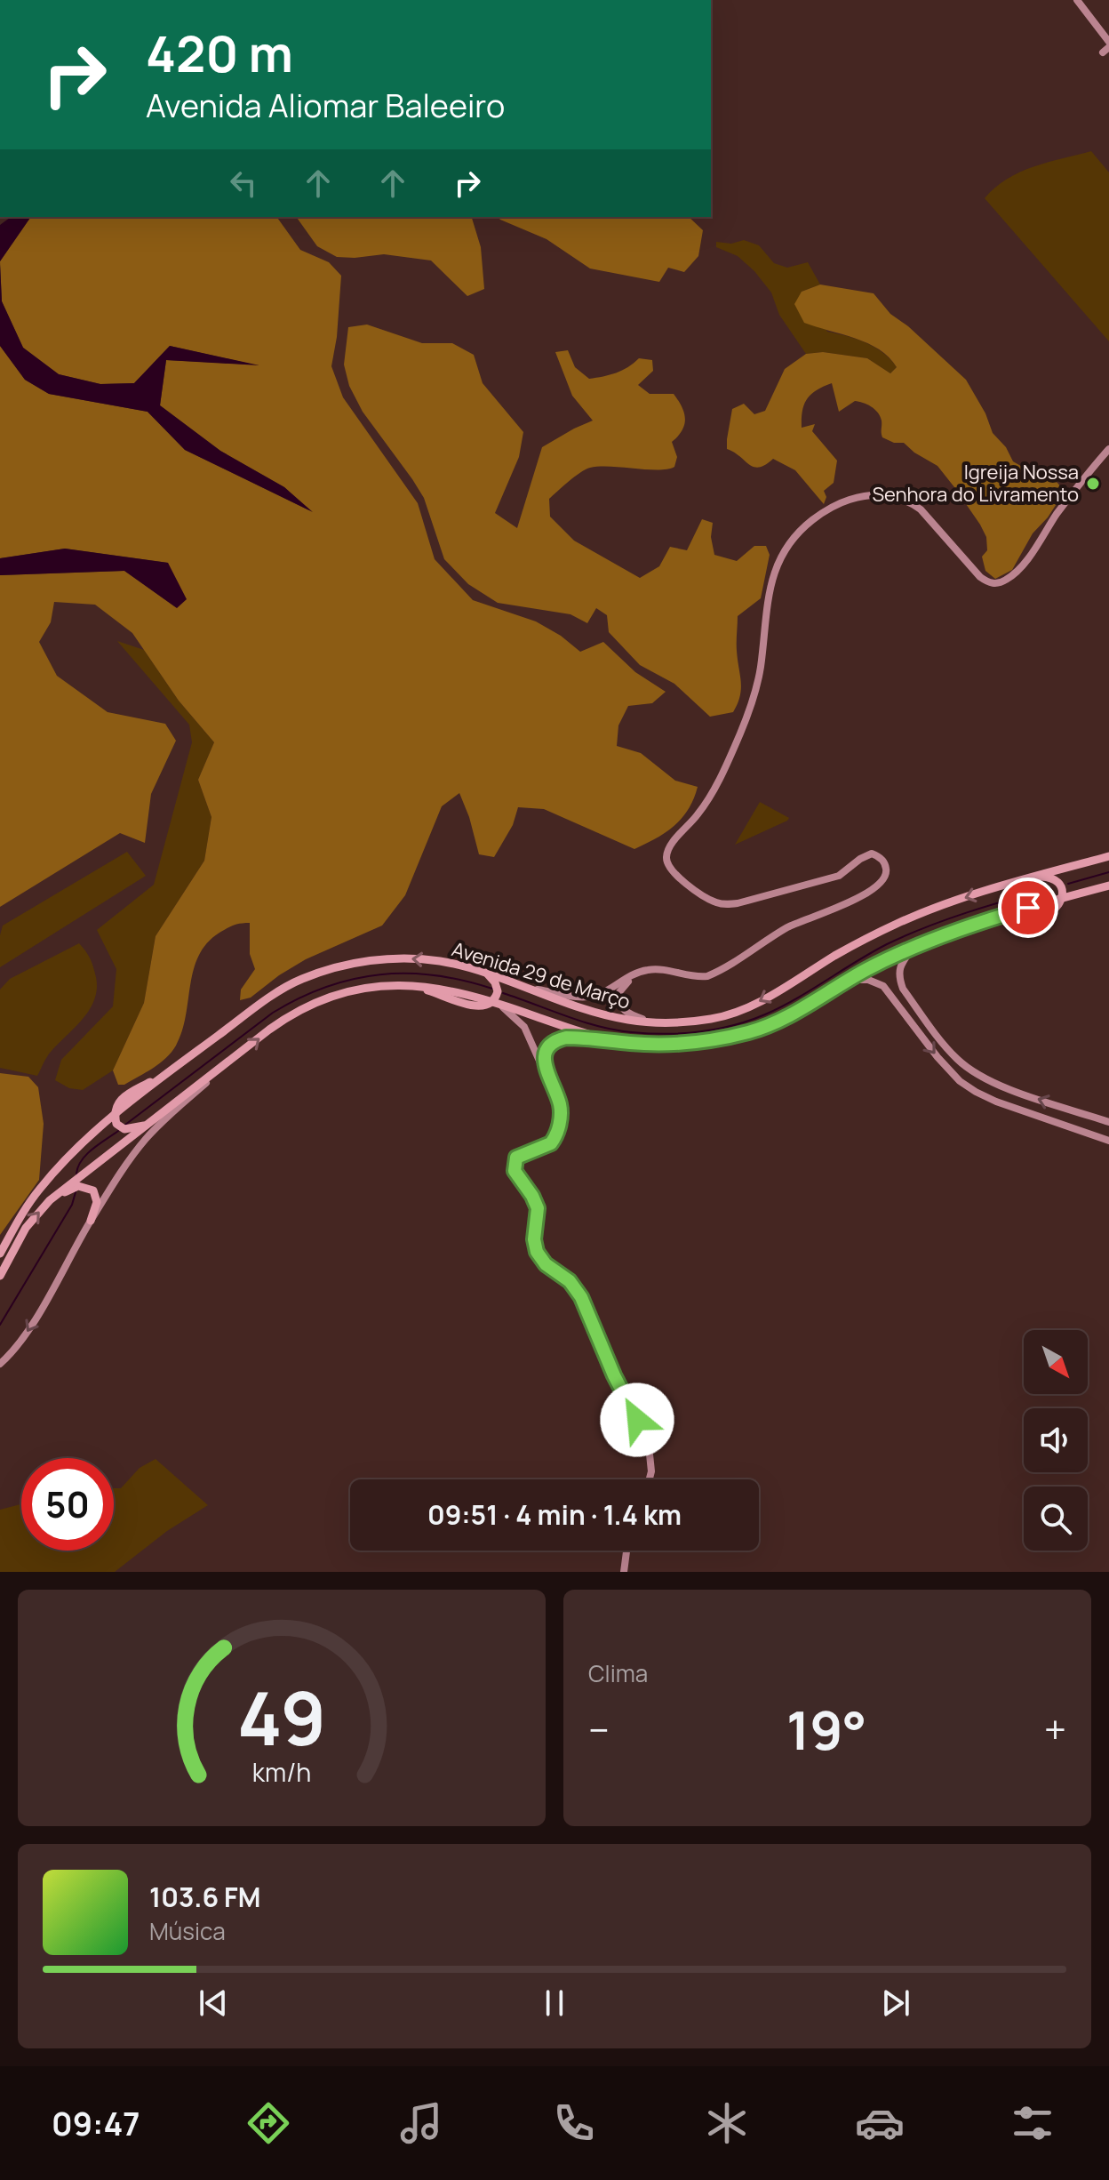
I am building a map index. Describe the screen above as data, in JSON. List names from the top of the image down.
{
  "streets": {
    "main road": ["Avenida 29 de Março"]
  },
  "places": ["Igreija Nossa Senhora do Livramento"],
  "north": "bottom right",
  "page": {
    "turn": ["420 m", "Avenida Aliomar Baleeiro"],
    "limit": "50",
    "trip": "09:51 · 4 min · 1.4 km",
    "tile": "Clima",
    "heat": ["−", "19°", "+"],
    "song": ["103.6 FM", "Música"],
    "tabs": "09:47",
    "gauge": ["49", "km/h"]
  }
}
